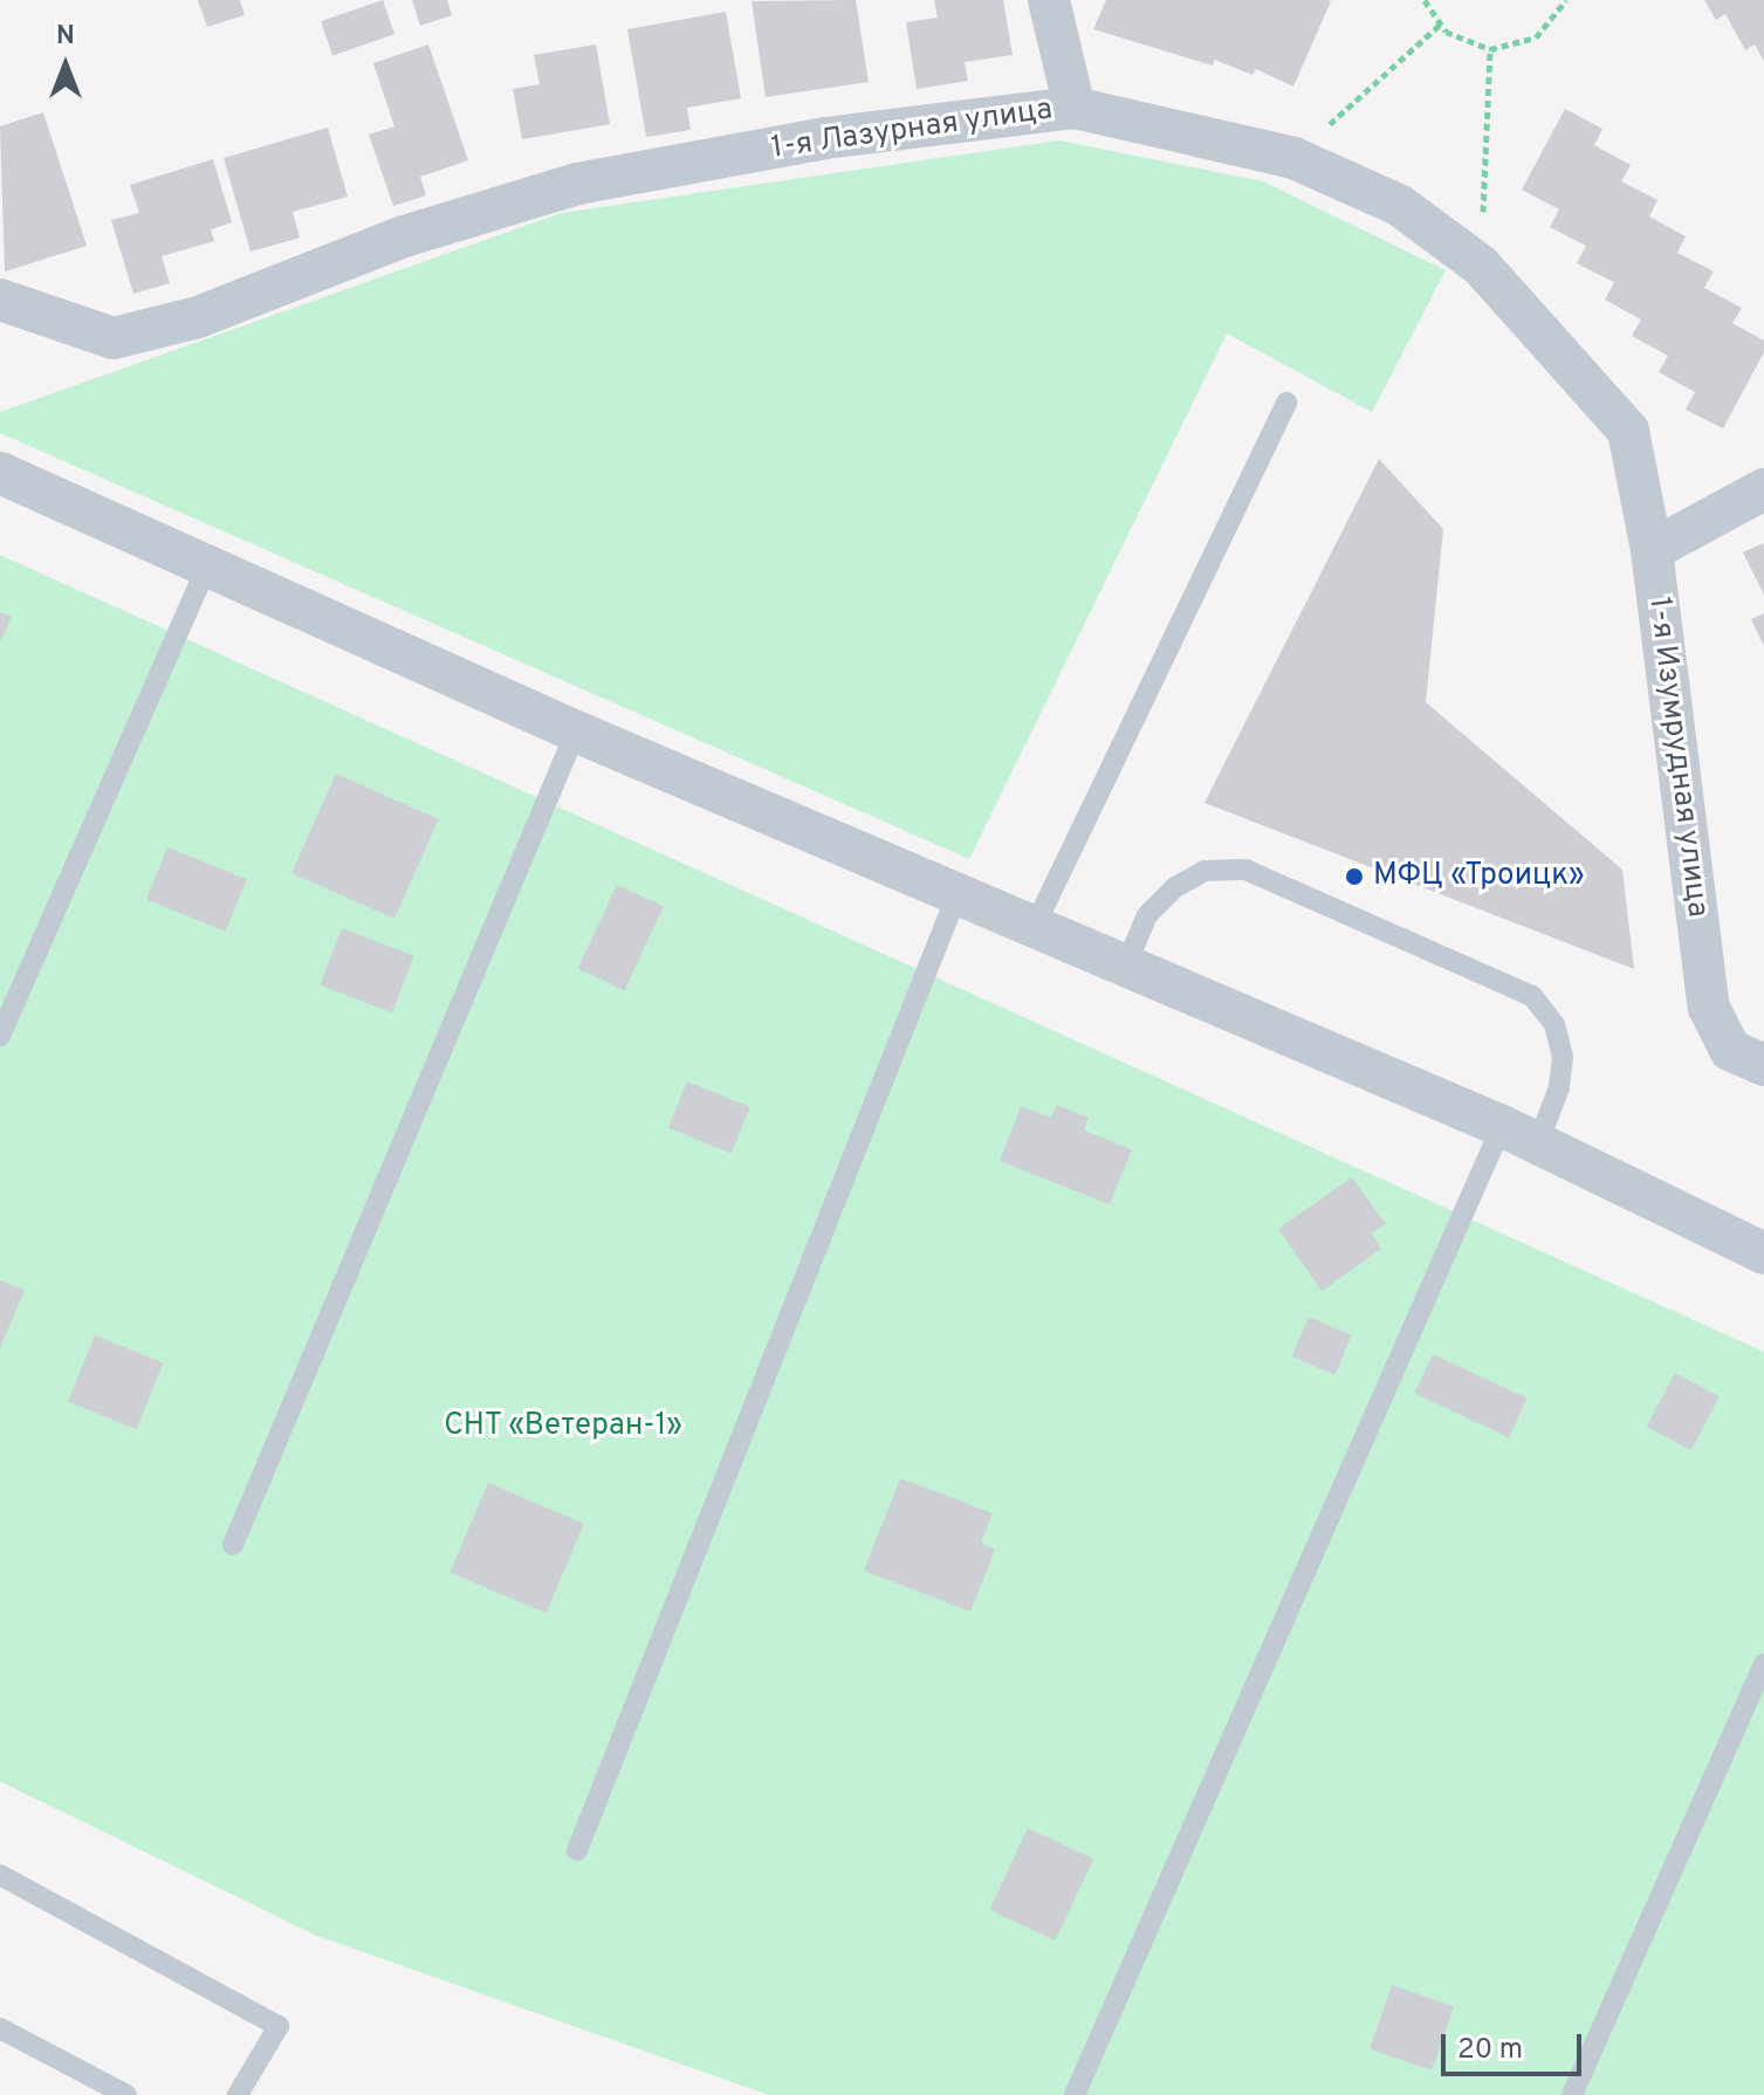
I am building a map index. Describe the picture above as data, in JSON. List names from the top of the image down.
{
  "streets": {
    "street": ["1-я Лазурная улица", "1-я Изумрудная улица"]
  },
  "crossings": [
    ["1-я Лазурная улица", "1-я Изумрудная улица"]
  ],
  "parks": ["СНТ «Ветеран-1»"],
  "places": ["МФЦ «Троицк»"],
  "scale_bar": "20 m",
  "north": "top"
}
